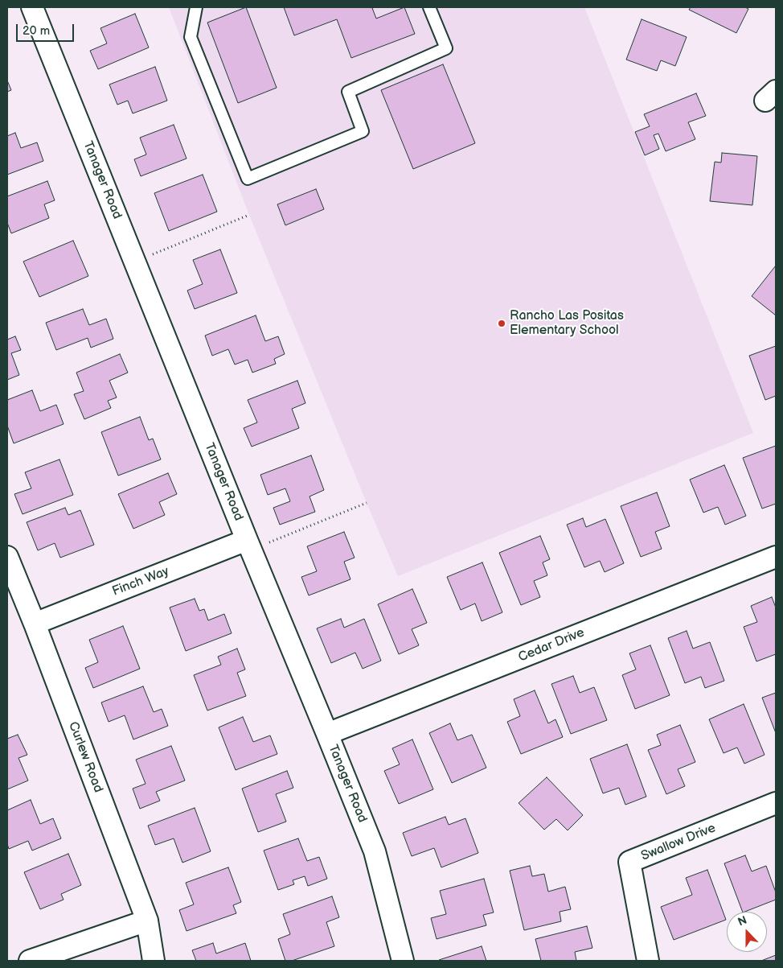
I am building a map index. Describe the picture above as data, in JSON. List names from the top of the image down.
{
  "streets": {
    "street": [
      "Tanager Road",
      "Finch Way",
      "Cedar Drive",
      "Curlew Road",
      "Swallow Drive"
    ]
  },
  "crossings": [
    ["Tanager Road", "Finch Way"],
    ["Tanager Road", "Cedar Drive"],
    ["Finch Way", "Curlew Road"]
  ],
  "places": ["Rancho Las Positas Elementary School"],
  "scale_bar": "20 m",
  "north": "top"
}
